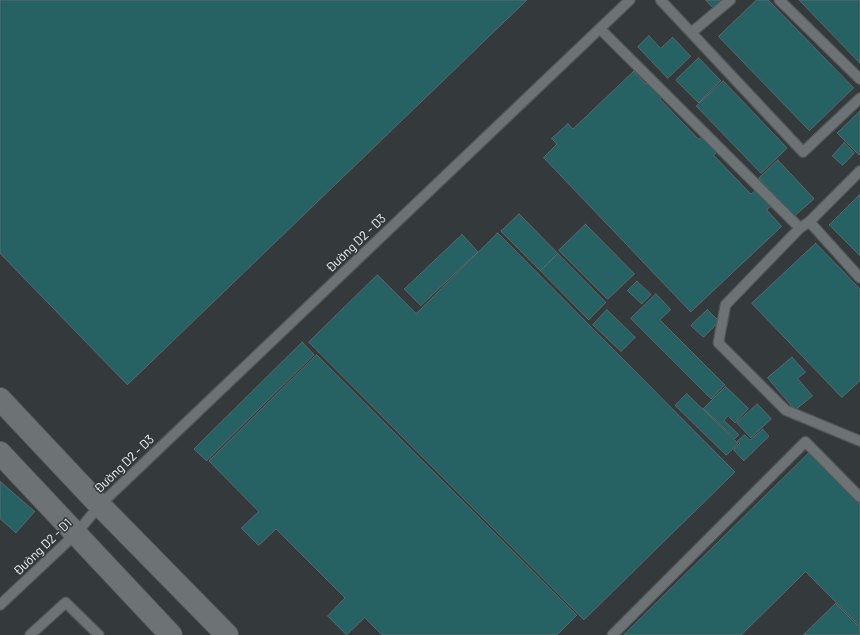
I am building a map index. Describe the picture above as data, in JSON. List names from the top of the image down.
{
  "streets": {
    "lane": ["Đường D2 - D3", "Đường D2 - D1"]
  },
  "crossings": [
    ["Đường D2 - D3", "Đường D2 - D1"]
  ]
}
